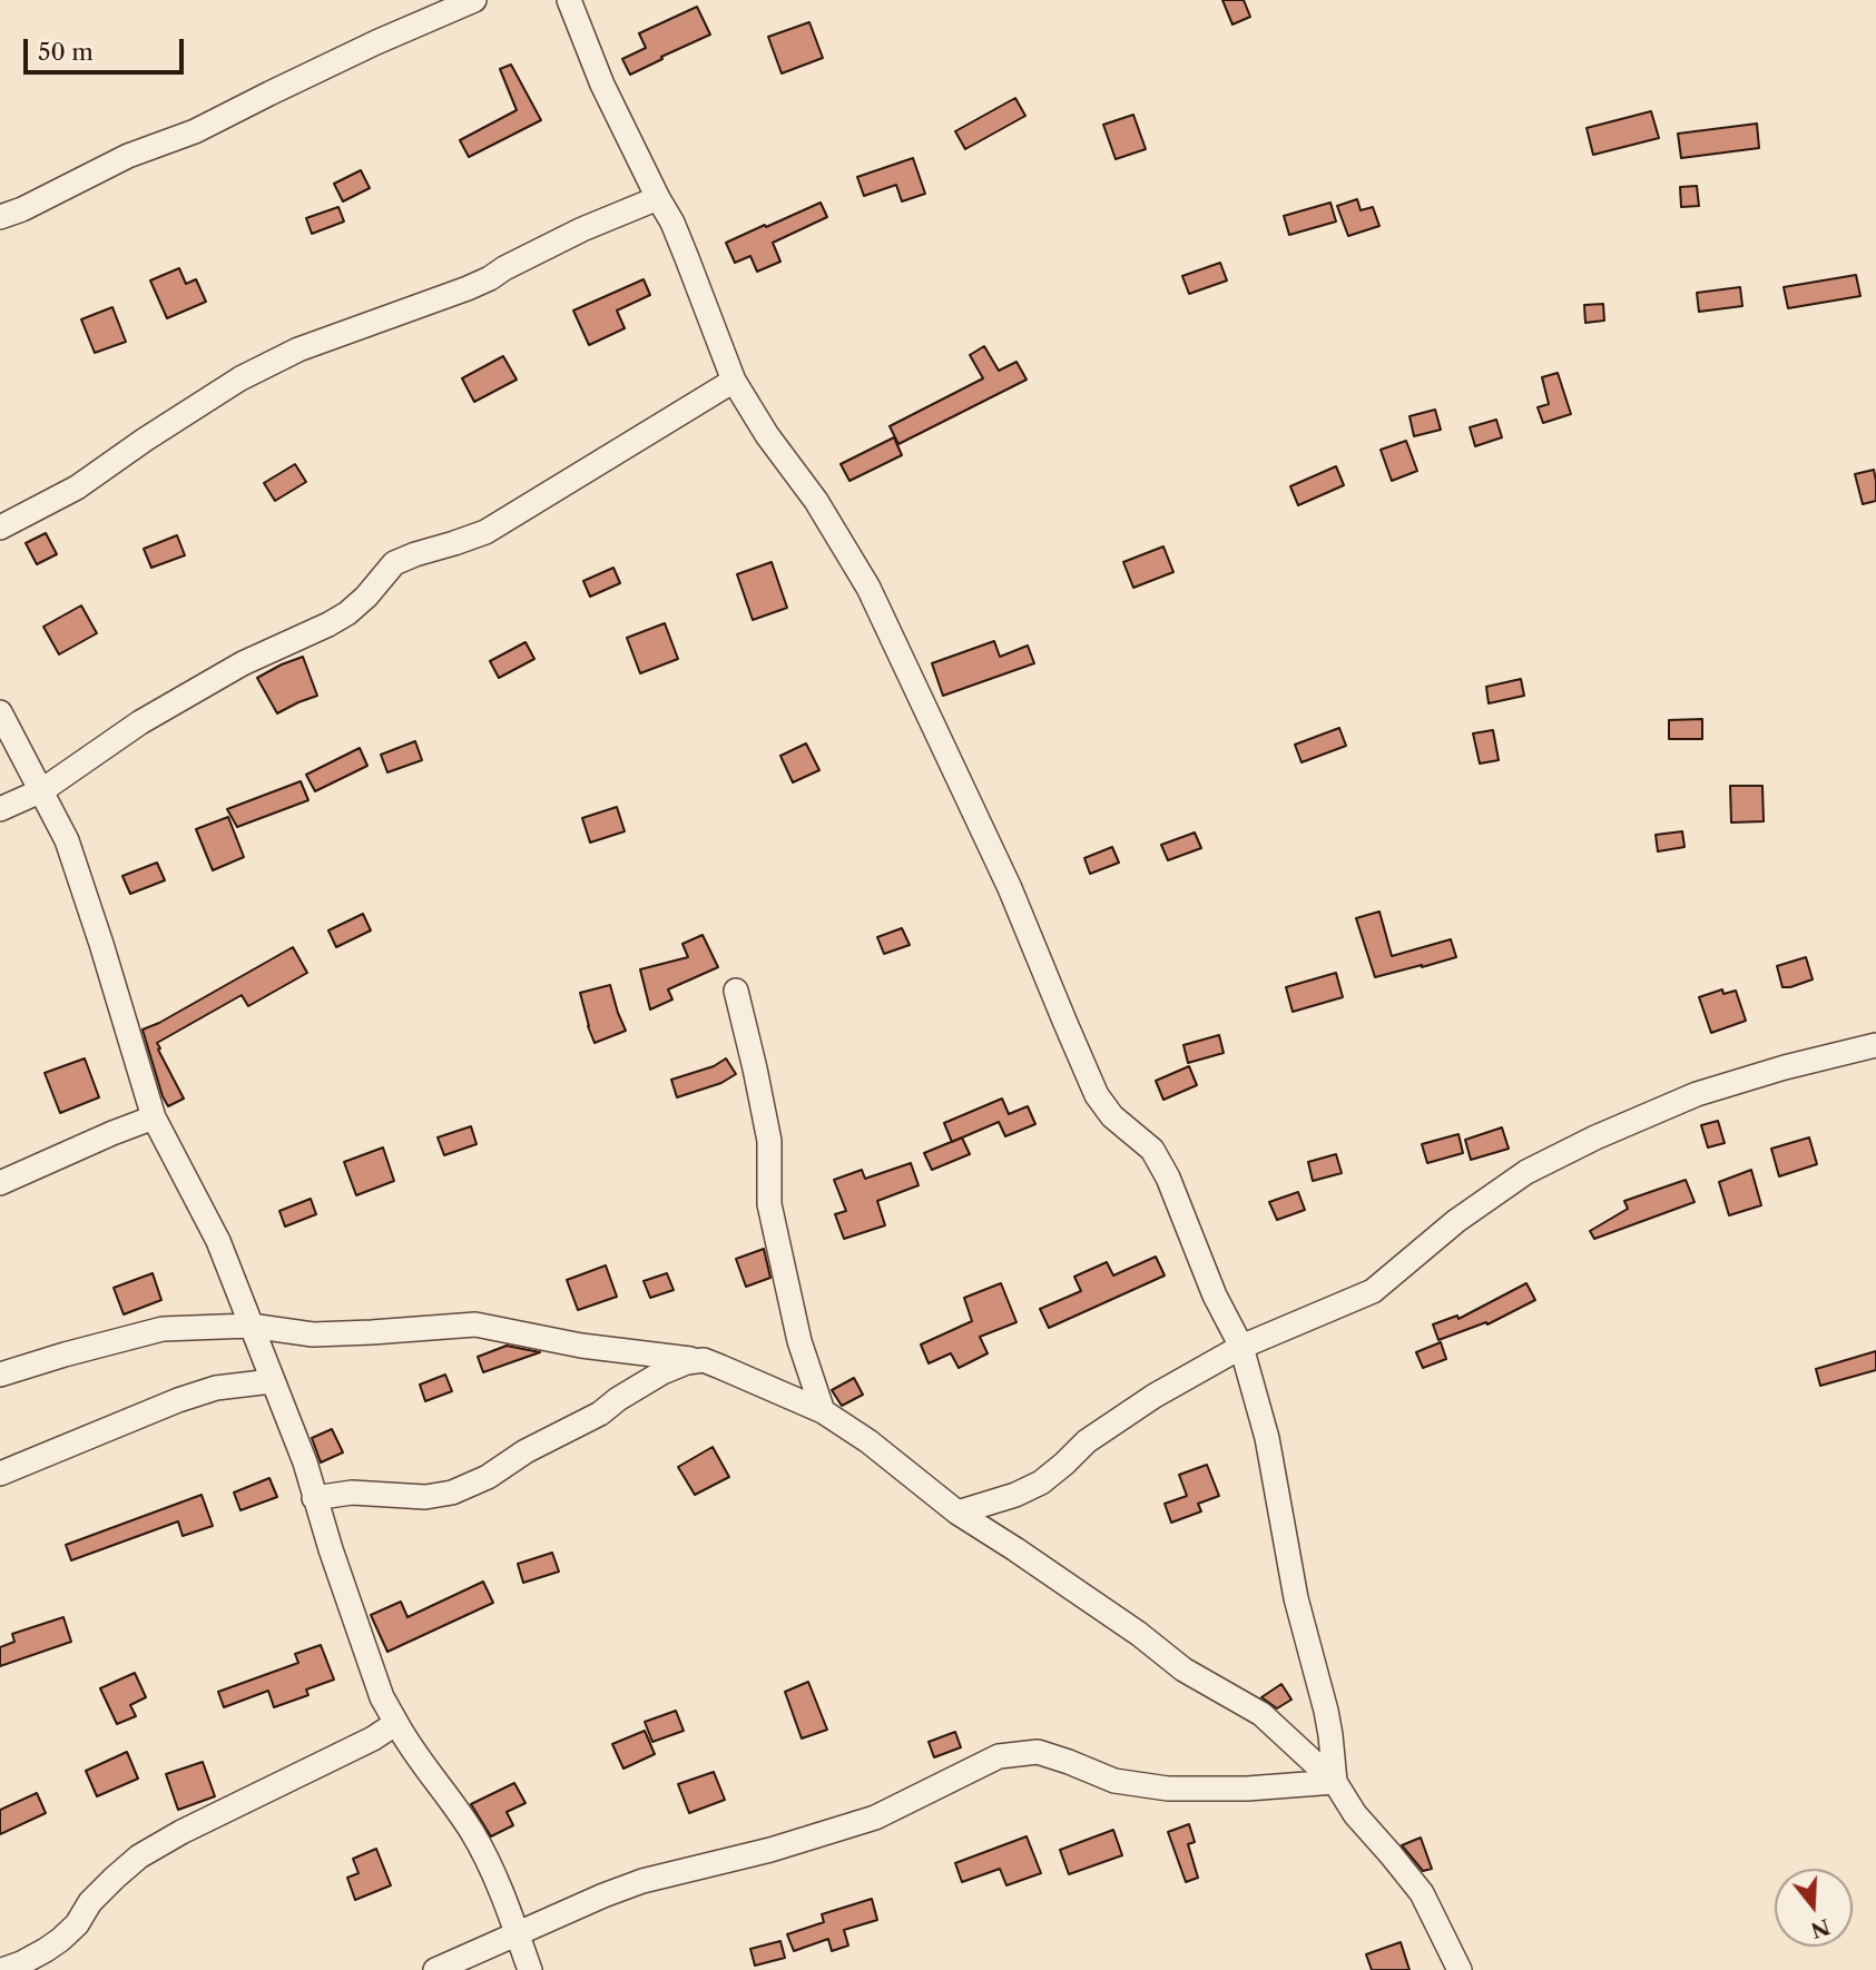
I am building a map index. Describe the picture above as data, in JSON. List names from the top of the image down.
{
  "scale_bar": "50 m",
  "north": "bottom"
}
